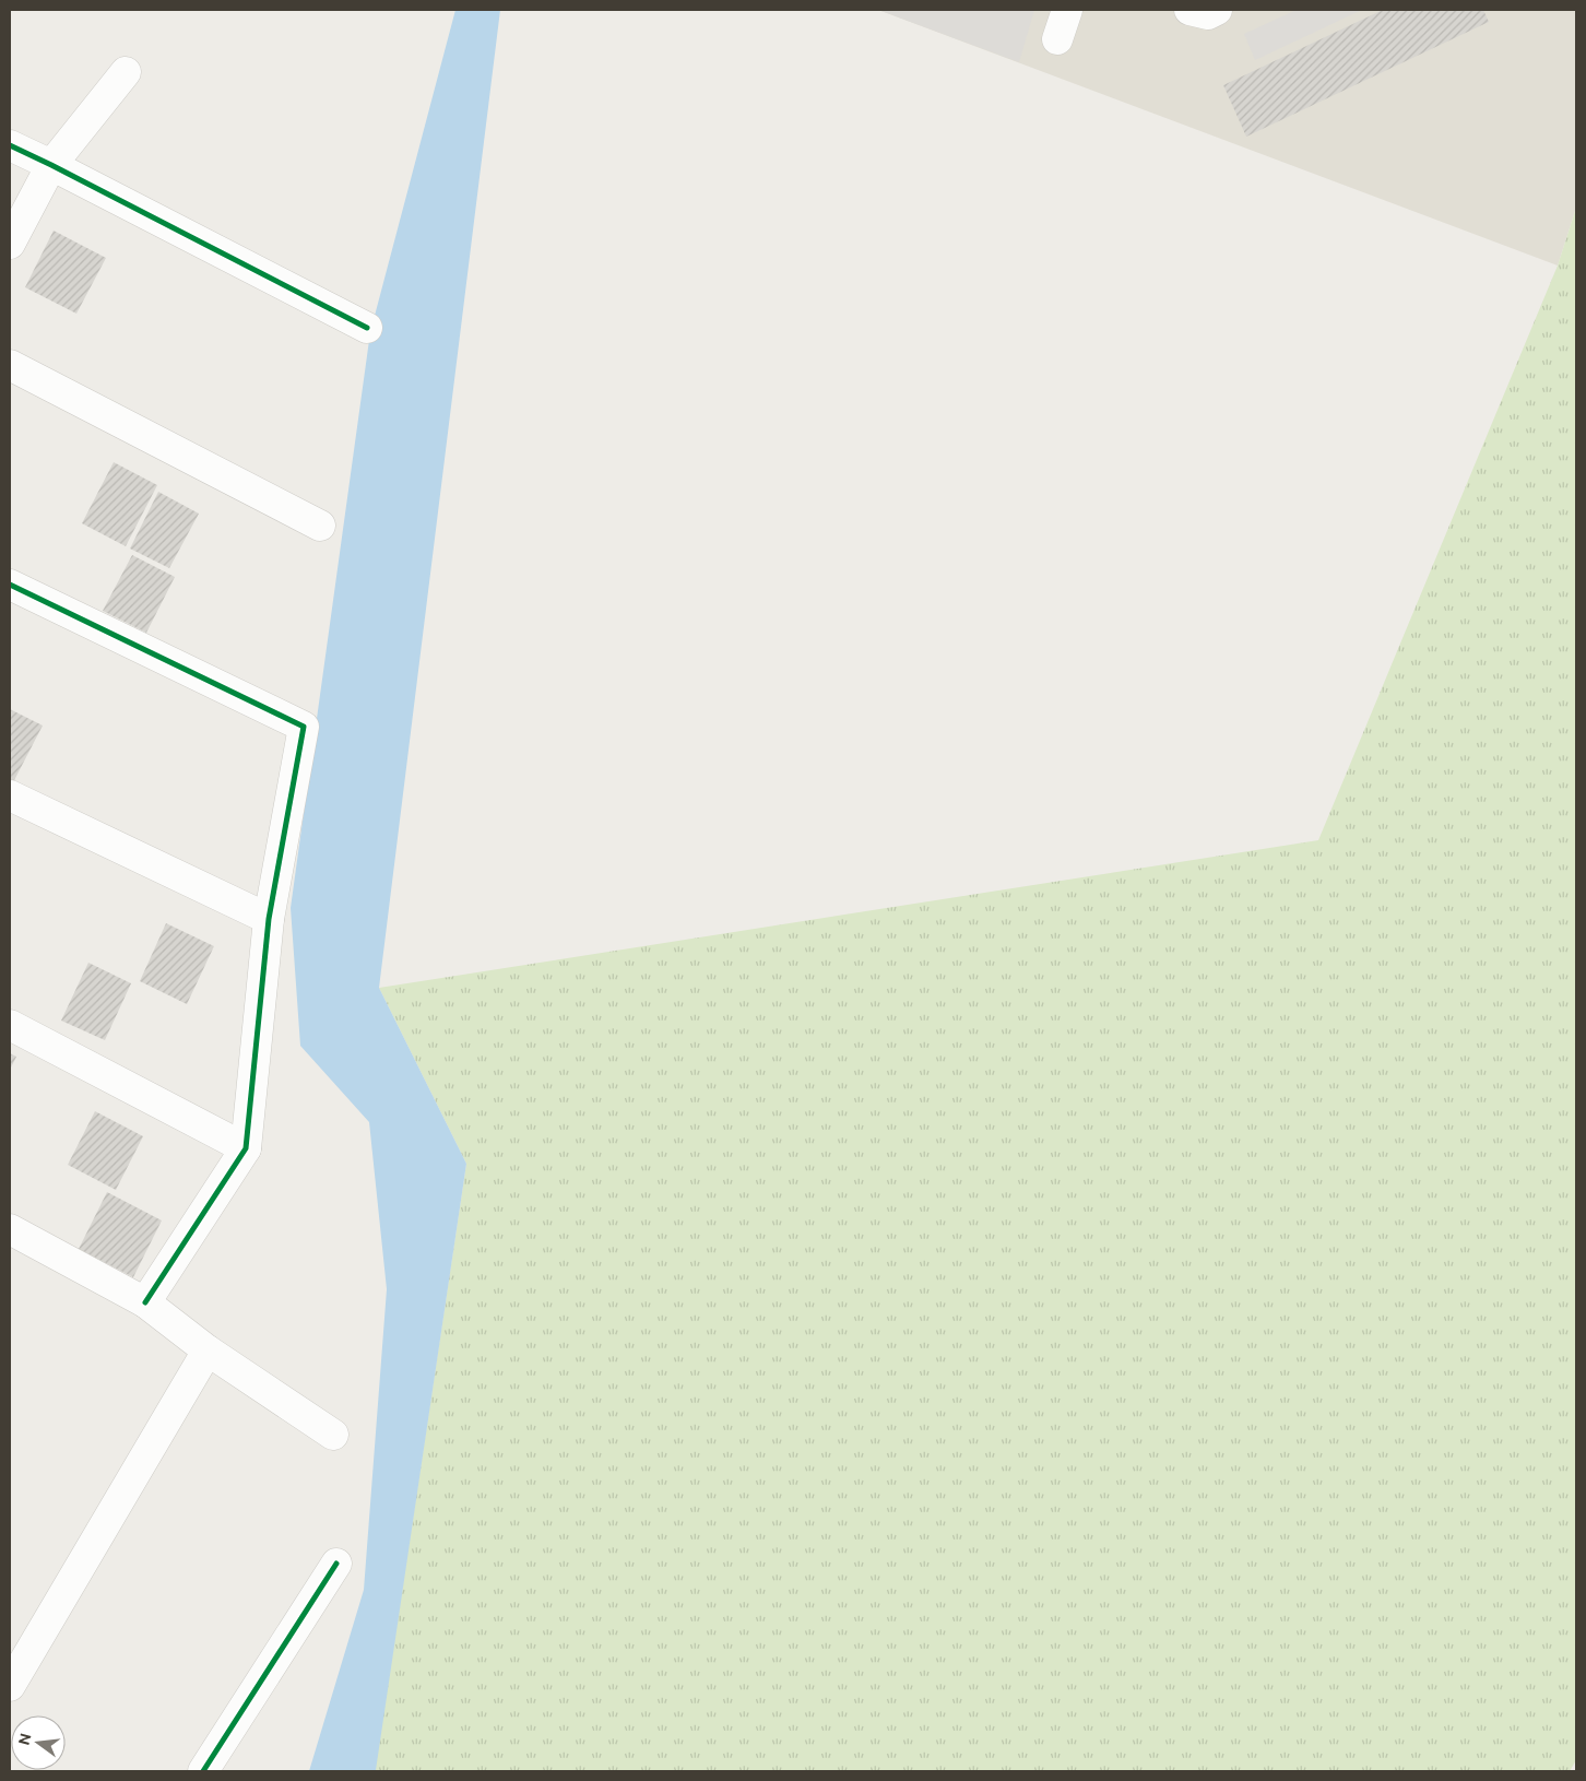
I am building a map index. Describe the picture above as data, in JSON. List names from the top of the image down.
{
  "north": "left"
}
